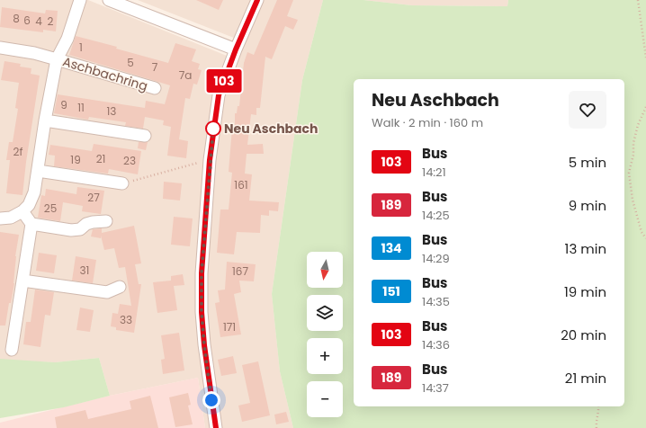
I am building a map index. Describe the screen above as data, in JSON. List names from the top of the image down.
{
  "streets": {
    "street": ["Aschbachring"]
  },
  "places": ["Neu Aschbach"],
  "lines": ["bus line 103"],
  "house_numbers": [
    "8",
    "6",
    "4",
    "2",
    "1",
    "5",
    "7",
    "7a",
    "9",
    "11",
    "13",
    "2f",
    "21",
    "19",
    "23",
    "161",
    "27",
    "25",
    "31",
    "167",
    "33",
    "171"
  ],
  "north": "bottom",
  "page": {
    "on_map": "103",
    "heading": ["Neu Aschbach", "Walk · 2 min · 160 m"],
    "list": [
      {
        "mark": "103",
        "name": "Bus",
        "note": "14:21",
        "value": "5 min"
      },
      {
        "mark": "189",
        "name": "Bus",
        "note": "14:25",
        "value": "9 min"
      },
      {
        "mark": "134",
        "name": "Bus",
        "note": "14:29",
        "value": "13 min"
      },
      {
        "mark": "151",
        "name": "Bus",
        "note": "14:35",
        "value": "19 min"
      },
      {
        "mark": "103",
        "name": "Bus",
        "note": "14:36",
        "value": "20 min"
      },
      {
        "mark": "189",
        "name": "Bus",
        "note": "14:37",
        "value": "21 min"
      }
    ],
    "map_buttons": ["+", "−"]
  }
}
